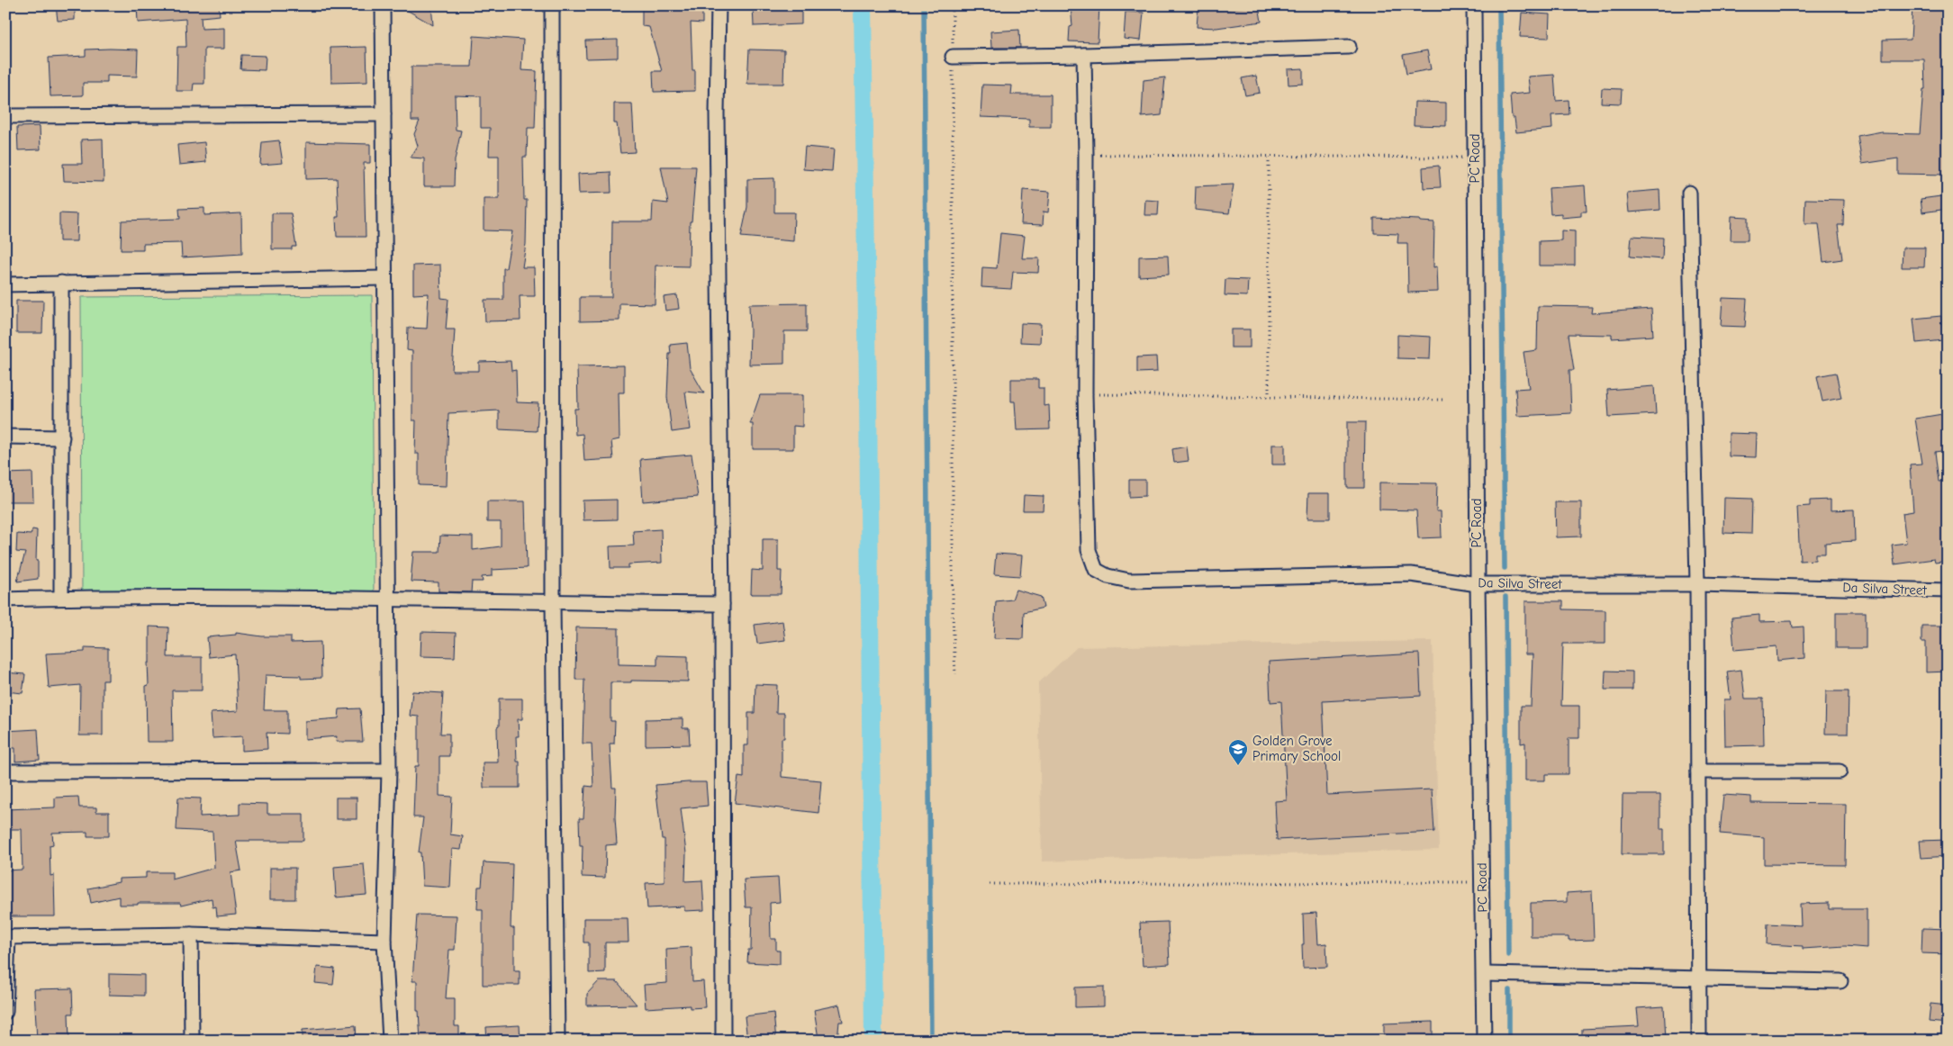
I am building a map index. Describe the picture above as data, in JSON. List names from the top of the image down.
{
  "streets": {
    "street": ["PC Road", "Da Silva Street"]
  },
  "crossings": [
    ["PC Road", "Da Silva Street"]
  ],
  "places": {
    "school or university": ["Golden Grove Primary School"]
  }
}
